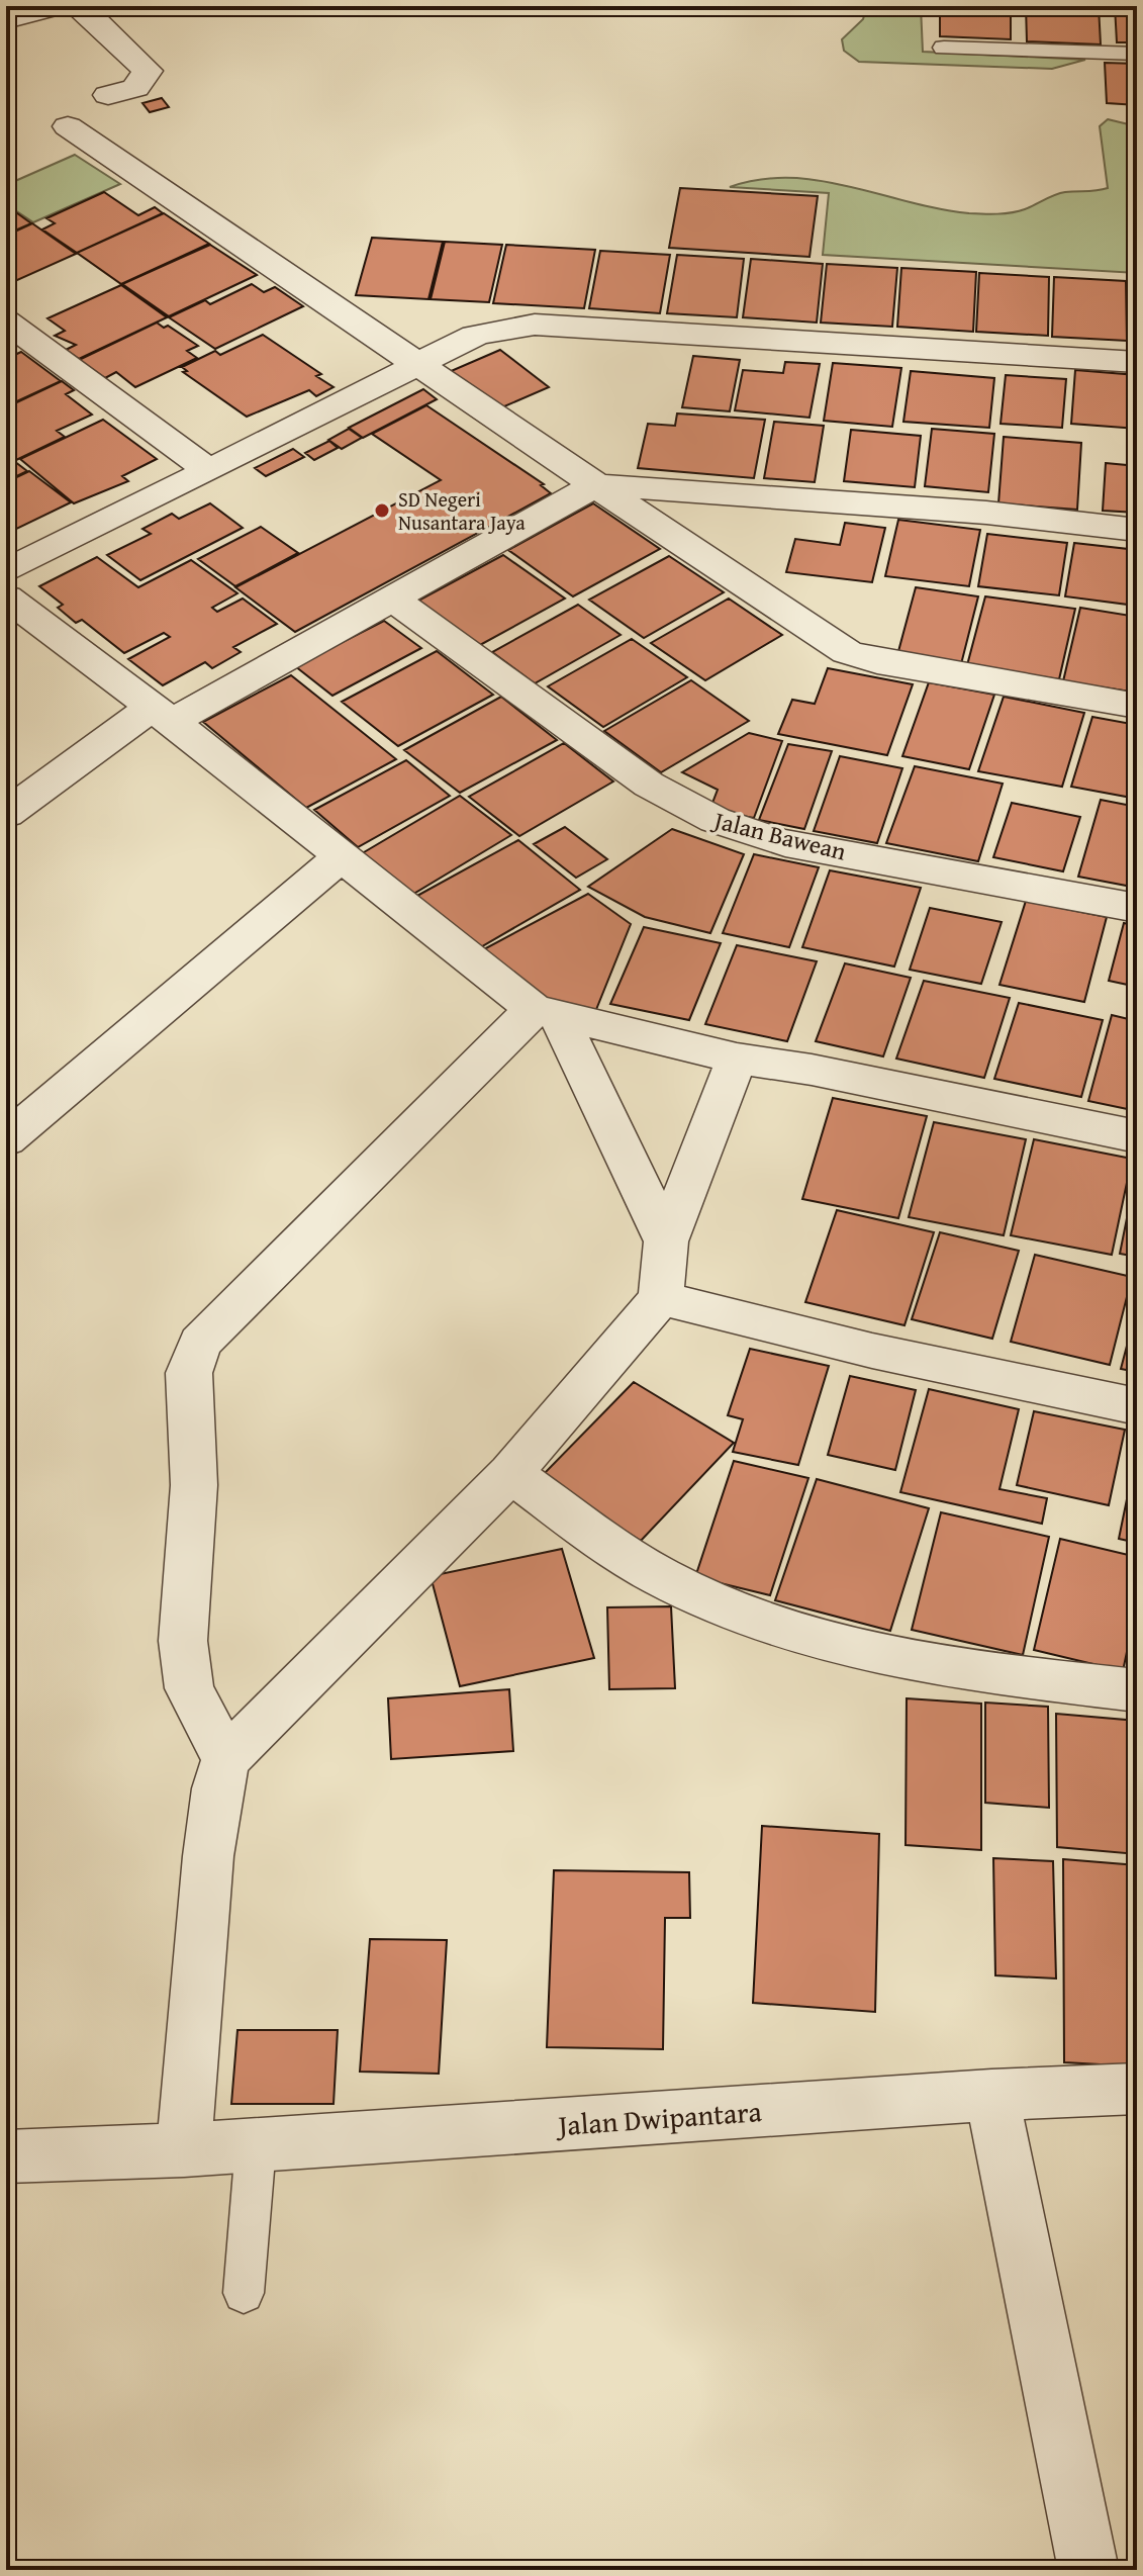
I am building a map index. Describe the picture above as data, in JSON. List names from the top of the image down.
{
  "streets": {
    "street": ["Jalan Bawean", "Jalan Dwipantara"]
  },
  "places": ["SD Negeri Nusantara Jaya"]
}
